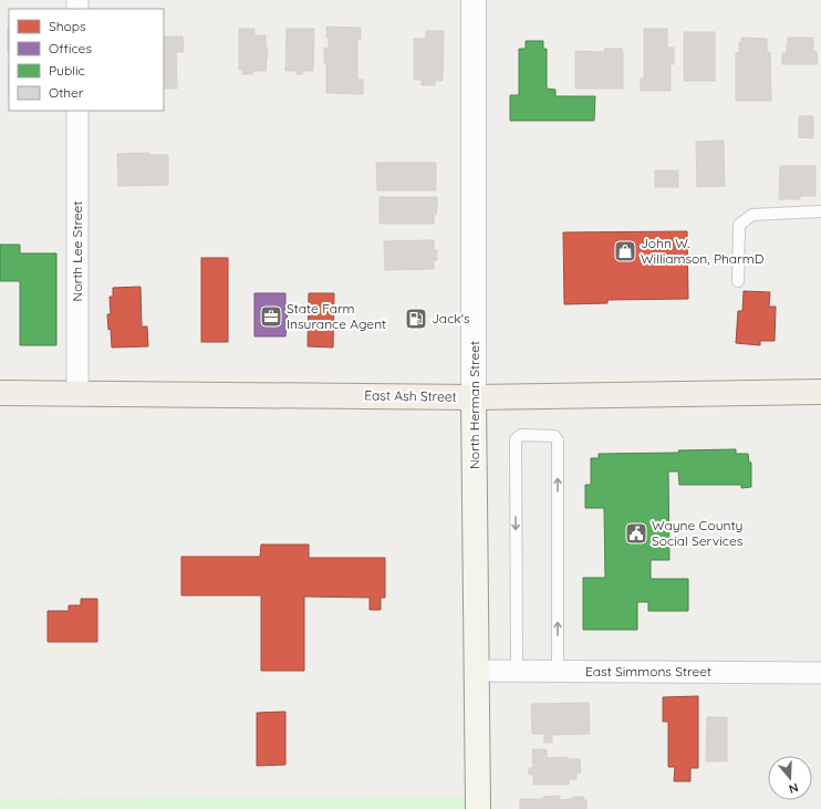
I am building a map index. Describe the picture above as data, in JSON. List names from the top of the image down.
{
  "streets": {
    "main road": ["East Ash Street", "North Herman Street"],
    "street": ["North Lee Street", "East Simmons Street"]
  },
  "crossings": [
    ["North Lee Street", "East Ash Street"],
    ["East Ash Street", "North Herman Street"],
    ["North Herman Street", "East Simmons Street"]
  ],
  "places": {
    "shop": ["John W. Williamson, PharmD"],
    "office": ["State Farm Insurance Agent"],
    "fuel station": ["Jack's"],
    "public building": ["Wayne County Social Services"]
  },
  "legend": [
    "Shops",
    "Offices",
    "Public",
    "Other"
  ],
  "north": "bottom"
}
